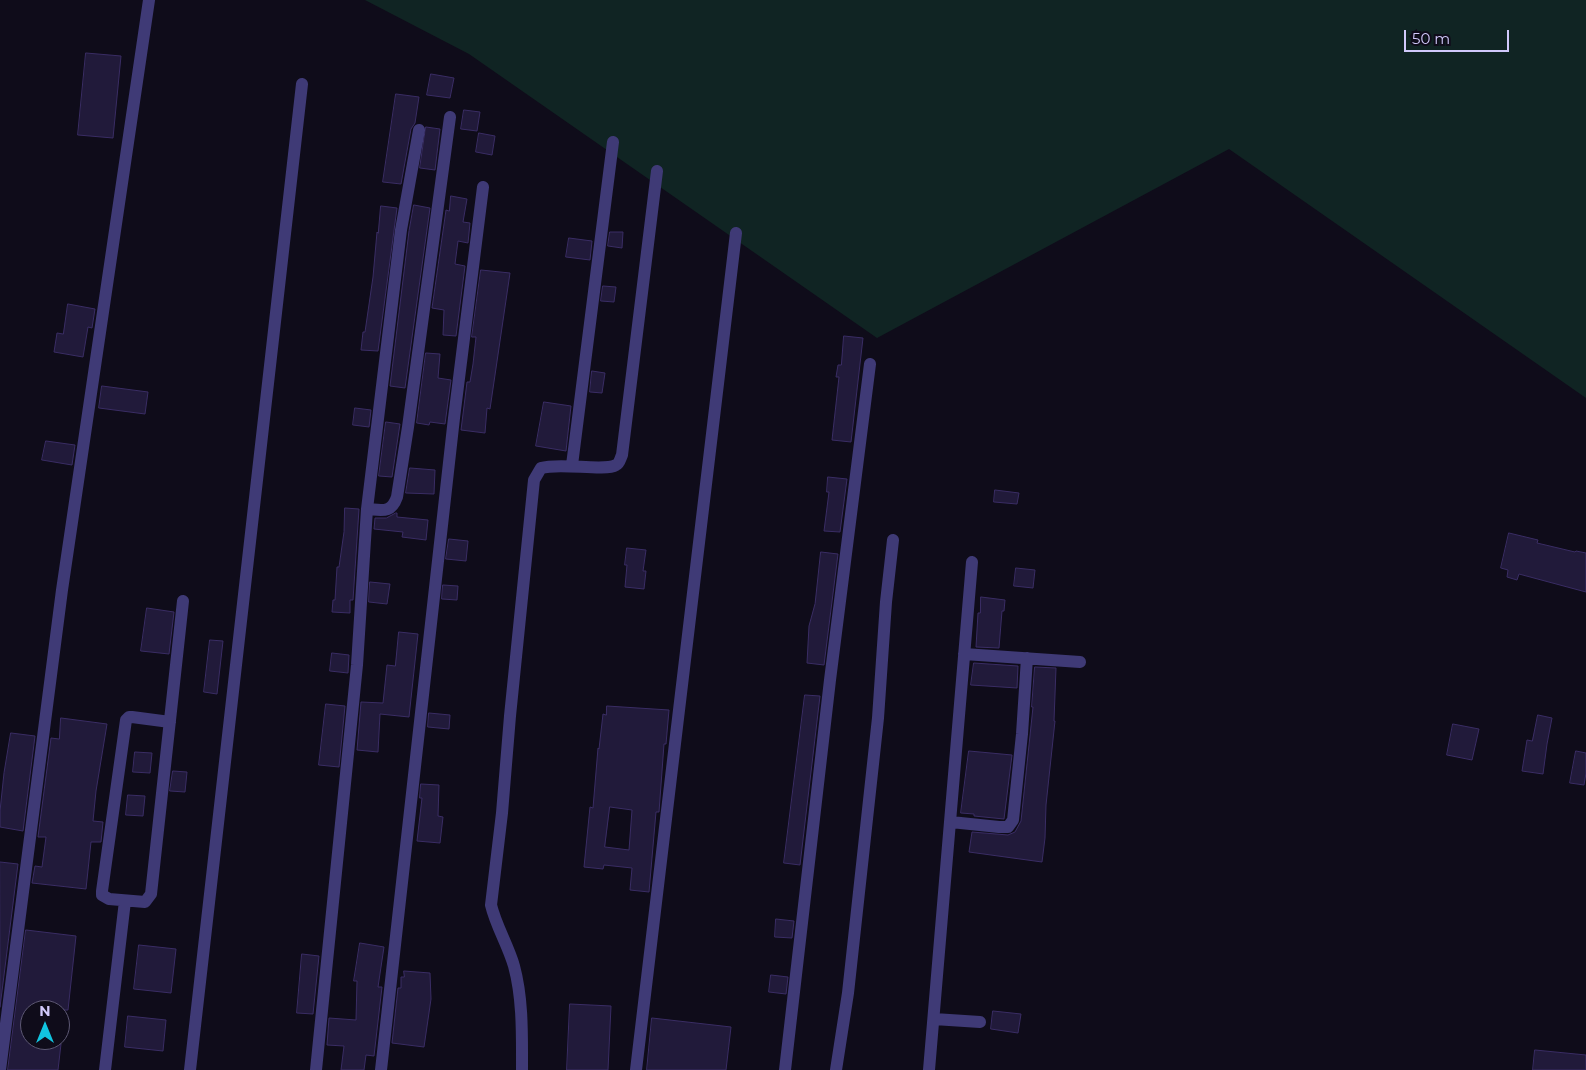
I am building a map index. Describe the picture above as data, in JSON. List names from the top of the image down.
{
  "scale_bar": "50 m",
  "north": "top"
}
